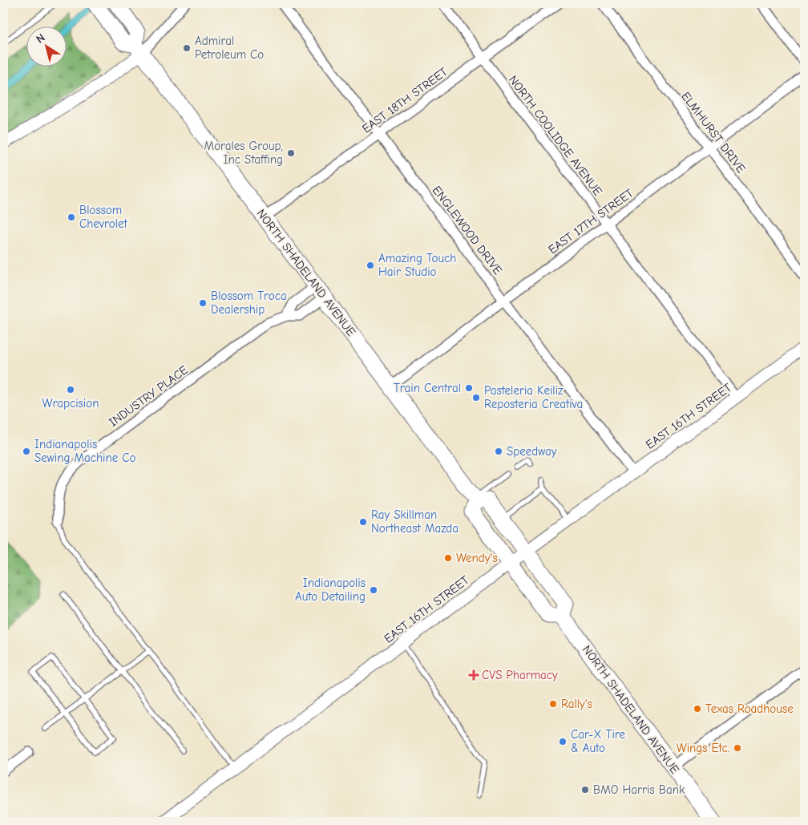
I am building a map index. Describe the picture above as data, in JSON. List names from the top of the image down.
{
  "streets": {
    "main road": ["NORTH SHADELAND AVENUE"],
    "street": [
      "EAST 18TH STREET",
      "ELMHURST DRIVE",
      "NORTH COOLIDGE AVENUE",
      "EAST 17TH STREET",
      "ENGLEWOOD DRIVE",
      "INDUSTRY PLACE",
      "EAST 16TH STREET"
    ]
  },
  "crossings": [
    ["EAST 18TH STREET", "NORTH COOLIDGE AVENUE"],
    ["EAST 18TH STREET", "ENGLEWOOD DRIVE"],
    ["EAST 18TH STREET", "NORTH SHADELAND AVENUE"],
    ["ELMHURST DRIVE", "EAST 17TH STREET"],
    ["NORTH COOLIDGE AVENUE", "EAST 17TH STREET"],
    ["NORTH COOLIDGE AVENUE", "EAST 16TH STREET"],
    ["EAST 17TH STREET", "ENGLEWOOD DRIVE"],
    ["EAST 17TH STREET", "NORTH SHADELAND AVENUE"],
    ["ENGLEWOOD DRIVE", "EAST 16TH STREET"],
    ["NORTH SHADELAND AVENUE", "INDUSTRY PLACE"]
  ],
  "places": {
    "other": [
      "Admiral Petroleum Co",
      "Morales Group, Inc Staffing",
      "Blossom Chevrolet",
      "Amazing Touch Hair Studio",
      "Blossom Troca Dealership",
      "Train Central",
      "Wrapcision",
      "Pasteleria Keiliz Reposteria Creativa",
      "Indianapolis Sewing Machine Co",
      "Speedway",
      "Ray Skillman Northeast Mazda",
      "Wendy's",
      "Indianapolis Auto Detailing",
      "Rally's",
      "Texas Roadhouse",
      "Car-X Tire & Auto",
      "Wings Etc.",
      "BMO Harris Bank"
    ],
    "health": ["CVS Pharmacy"]
  },
  "north": "top left"
}
